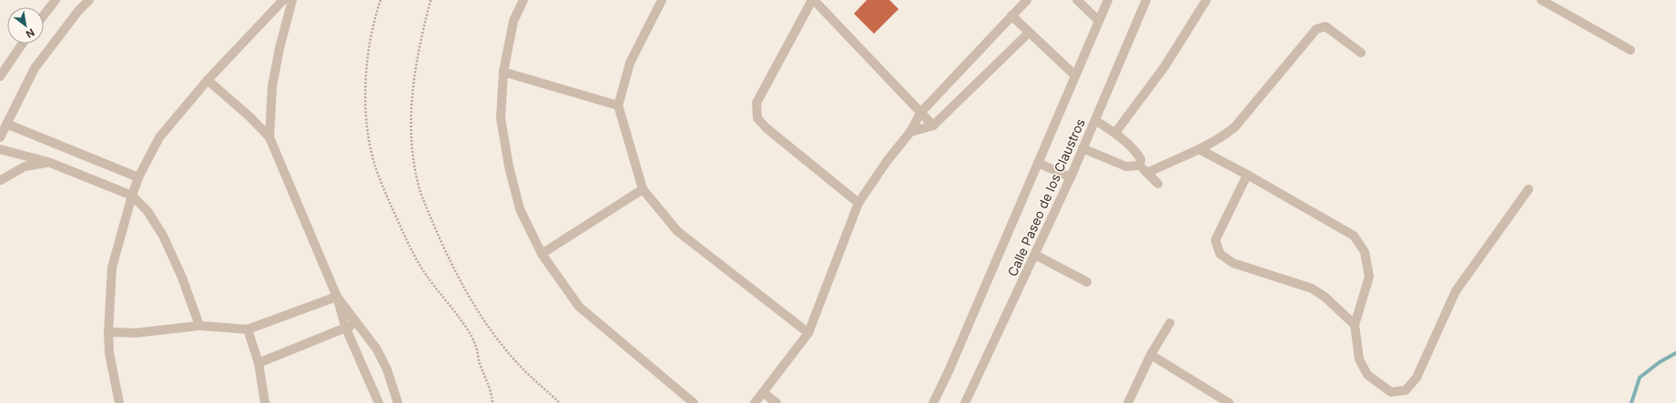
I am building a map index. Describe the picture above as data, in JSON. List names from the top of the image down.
{
  "streets": {
    "street": ["Calle Paseo de los Claustros"]
  },
  "north": "bottom right"
}
